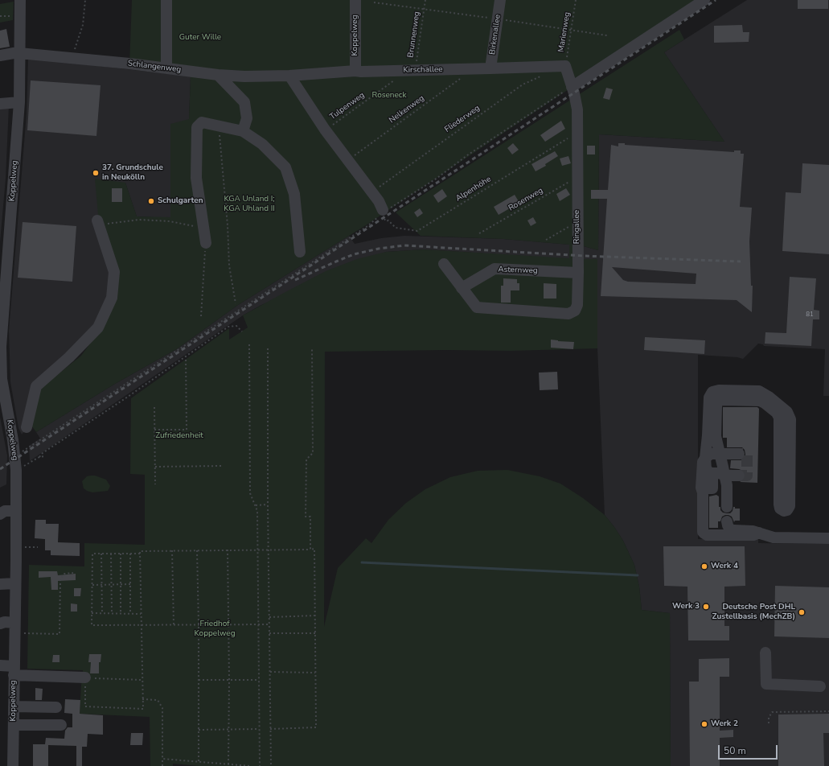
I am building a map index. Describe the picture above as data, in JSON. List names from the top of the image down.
{
  "streets": {
    "street": [
      "Birkenallee",
      "Koppelweg",
      "Schlangenweg",
      "Kirschallee",
      "Ringallee",
      "Asternweg"
    ],
    "path": [
      "Marienweg",
      "Brunnenweg",
      "Tulpenweg",
      "Nelkenweg",
      "Fliederweg",
      "Alpenhöhe",
      "Rosenweg"
    ]
  },
  "crossings": [
    ["Marienweg", "Ringallee"],
    ["Brunnenweg", "Kirschallee"],
    ["Brunnenweg", "Tulpenweg"],
    ["Birkenallee", "Kirschallee"],
    ["Koppelweg", "Schlangenweg"],
    ["Koppelweg", "Kirschallee"],
    ["Schlangenweg", "Kirschallee"],
    ["Kirschallee", "Tulpenweg"],
    ["Kirschallee", "Nelkenweg"],
    ["Alpenhöhe", "Ringallee"],
    ["Rosenweg", "Ringallee"],
    ["Ringallee", "Asternweg"]
  ],
  "parks": [
    "Guter Wille",
    "Roseneck",
    "KGA Unland I; KGA Uhland II",
    "Zufriedenheit",
    "Friedhof Koppelweg"
  ],
  "places": [
    "37. Grundschule in Neukölln",
    "Schulgarten",
    "Werk 4",
    "Werk 3",
    "Deutsche Post DHL Zustellbasis (MechZB)",
    "Werk 2"
  ],
  "house_numbers": ["81"],
  "scale_bar": "50 m"
}
